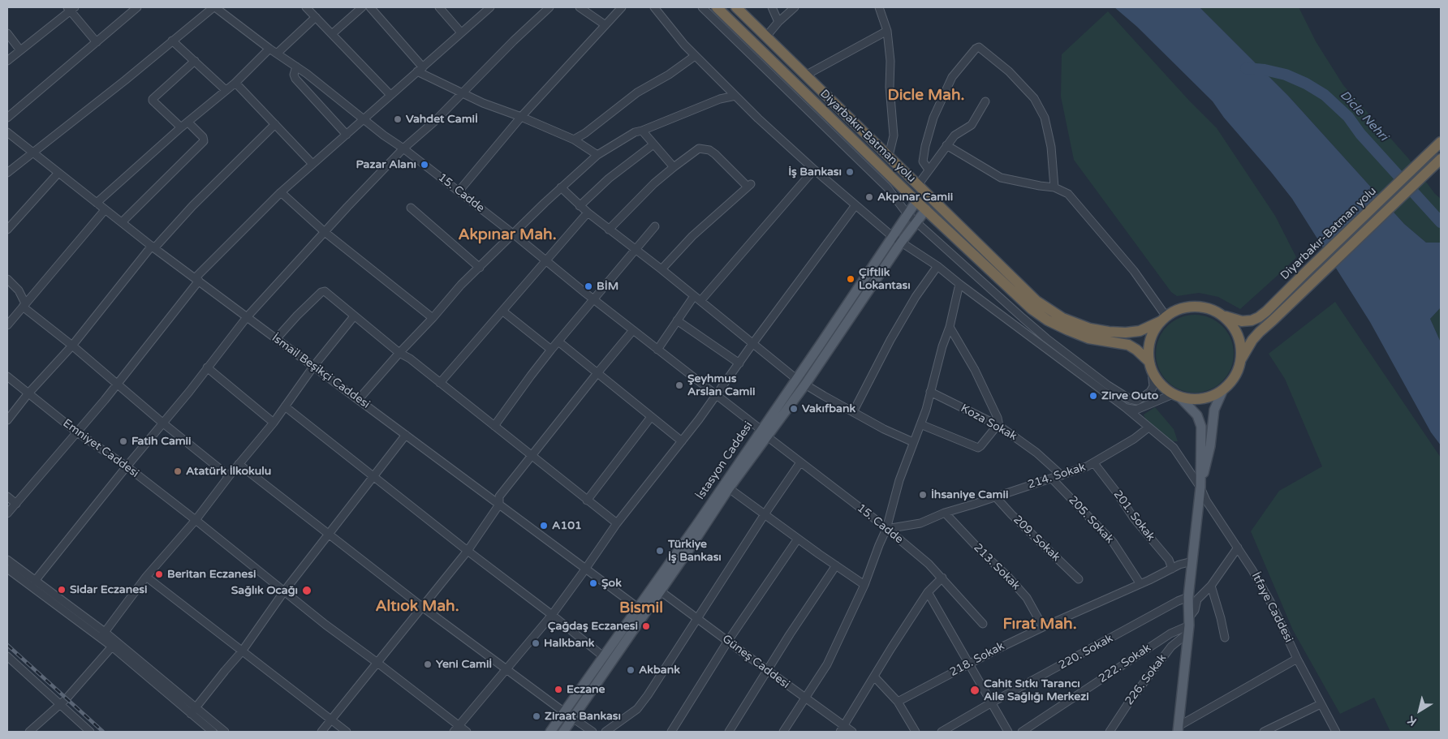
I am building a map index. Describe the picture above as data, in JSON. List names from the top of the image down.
{
  "streets": {
    "highway": ["Diyarbakır-Batman yolu"],
    "main road": ["İstasyon Caddesi"],
    "street": [
      "15. Cadde",
      "İsmail Beşikçi Caddesi",
      "Koza Sokak",
      "Emniyet Caddesi",
      "214. Sokak",
      "201. Sokak",
      "205. Sokak",
      "209. Sokak",
      "213. Sokak",
      "İtfaye Caddesi",
      "220. Sokak",
      "218. Sokak",
      "Güneş Caddesi",
      "222. Sokak",
      "226. Sokak"
    ]
  },
  "crossings": [
    ["Diyarbakır-Batman yolu", "İstasyon Caddesi"],
    ["15. Cadde", "İstasyon Caddesi"],
    ["15. Cadde", "214. Sokak"],
    ["İsmail Beşikçi Caddesi", "İstasyon Caddesi"],
    ["Koza Sokak", "214. Sokak"],
    ["İstasyon Caddesi", "İtfaye Caddesi"],
    ["İstasyon Caddesi", "Güneş Caddesi"],
    ["214. Sokak", "201. Sokak"],
    ["214. Sokak", "205. Sokak"],
    ["214. Sokak", "209. Sokak"],
    ["214. Sokak", "213. Sokak"],
    ["214. Sokak", "İtfaye Caddesi"],
    ["201. Sokak", "218. Sokak"],
    ["205. Sokak", "218. Sokak"],
    ["213. Sokak", "218. Sokak"],
    ["222. Sokak", "226. Sokak"]
  ],
  "districts": [
    "Dicle Mah.",
    "Akpınar Mah.",
    "Altıok Mah.",
    "Bismil",
    "Fırat Mah."
  ],
  "water": ["Dicle Nehri"],
  "places": [
    "Vahdet Camiİ",
    "Pazar Alanı",
    "İş Bankası",
    "Akpınar Camii",
    "Çiftlik Lokantası",
    "BİM",
    "Şeyhmus Arslan Camii",
    "Zirve Outo",
    "Vakıfbank",
    "Fatih Camii",
    "Atatürk İlkokulu",
    "İhsaniye Camii",
    "A101",
    "Türkiye İş Bankası",
    "Beritan Eczanesi",
    "Şok",
    "Sidar Eczanesi",
    "Sağlık Ocağı",
    "Çağdaş Eczanesi",
    "Halkbank",
    "Yeni Camiİ",
    "Akbank",
    "Eczane",
    "Cahit Sıtkı Tarancı Aile Sağlığı Merkezi",
    "Ziraat Bankası"
  ],
  "north": "bottom left"
}
